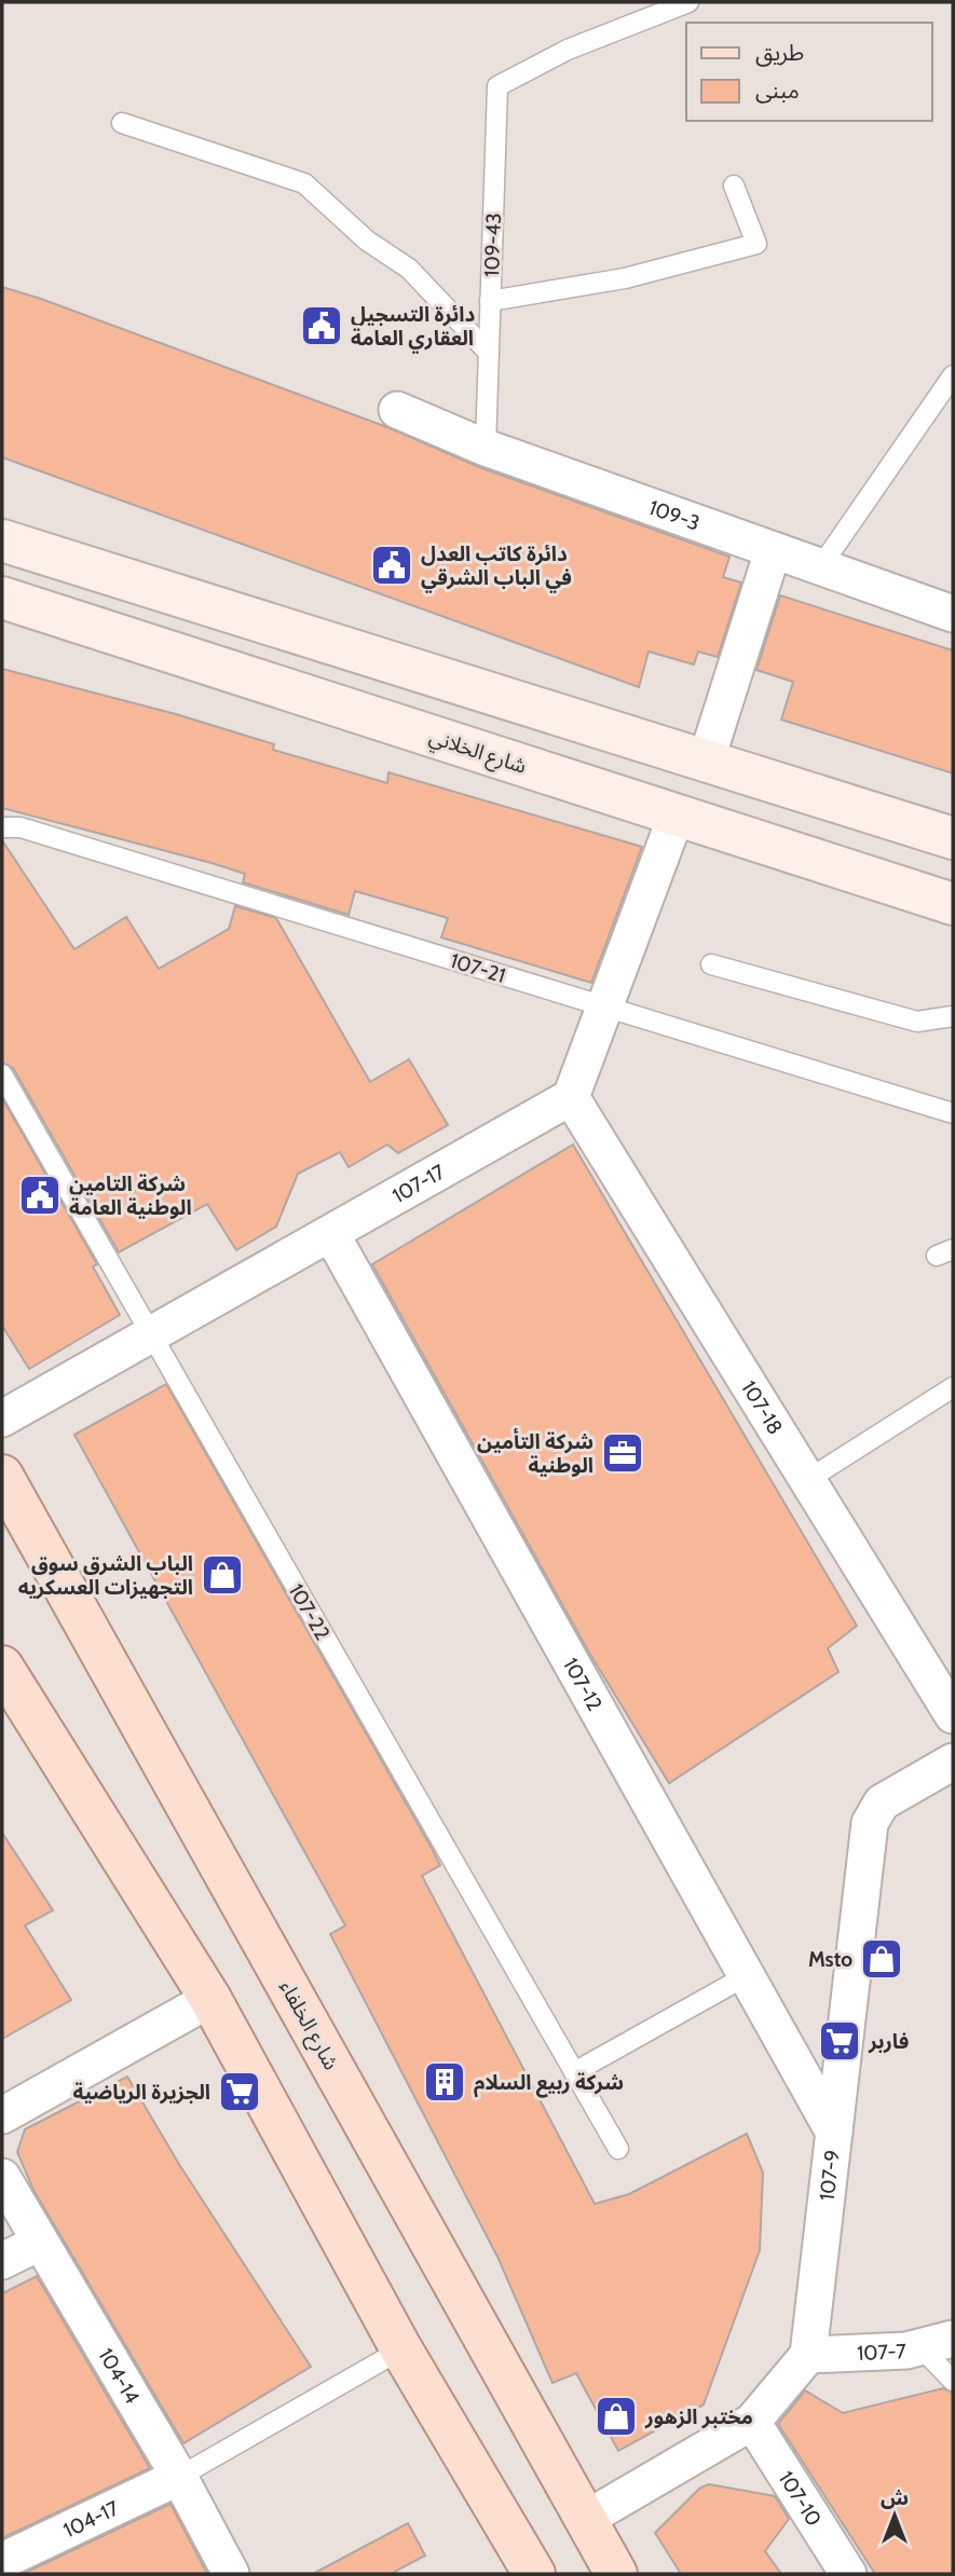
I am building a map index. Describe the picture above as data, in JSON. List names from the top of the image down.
{
  "streets": {
    "main road": ["شارع الخلاني", "شارع الخلفاء"],
    "street": [
      "109-3",
      "107-17",
      "107-18",
      "107-12",
      "107-9",
      "107-7",
      "104-14",
      "107-10",
      "104-17"
    ],
    "lane": ["109-43", "107-21", "107-22"]
  },
  "crossings": [
    ["109-43", "109-3"],
    ["107-17", "107-18"],
    ["107-17", "107-22"],
    ["107-17", "107-12"],
    ["107-12", "107-9"],
    ["107-9", "107-7"],
    ["104-14", "104-17"]
  ],
  "places": {
    "public building": ["دائرة التسجيل العقاري العامة", "دائرة كاتب العدل في الباب الشرقي", "شركة التامين الوطنية العامة"],
    "office": ["شركة التأمين الوطنية"],
    "shop": ["الباب الشرق سوق التجهيزات العسكريه", "Msto", "مختبر الزهور"],
    "supermarket": ["فاربر", "الجزيرة الرياضية"],
    "building": ["شركة ربيع السلام"]
  },
  "legend": ["طريق", "مبنى"],
  "north": "top"
}
